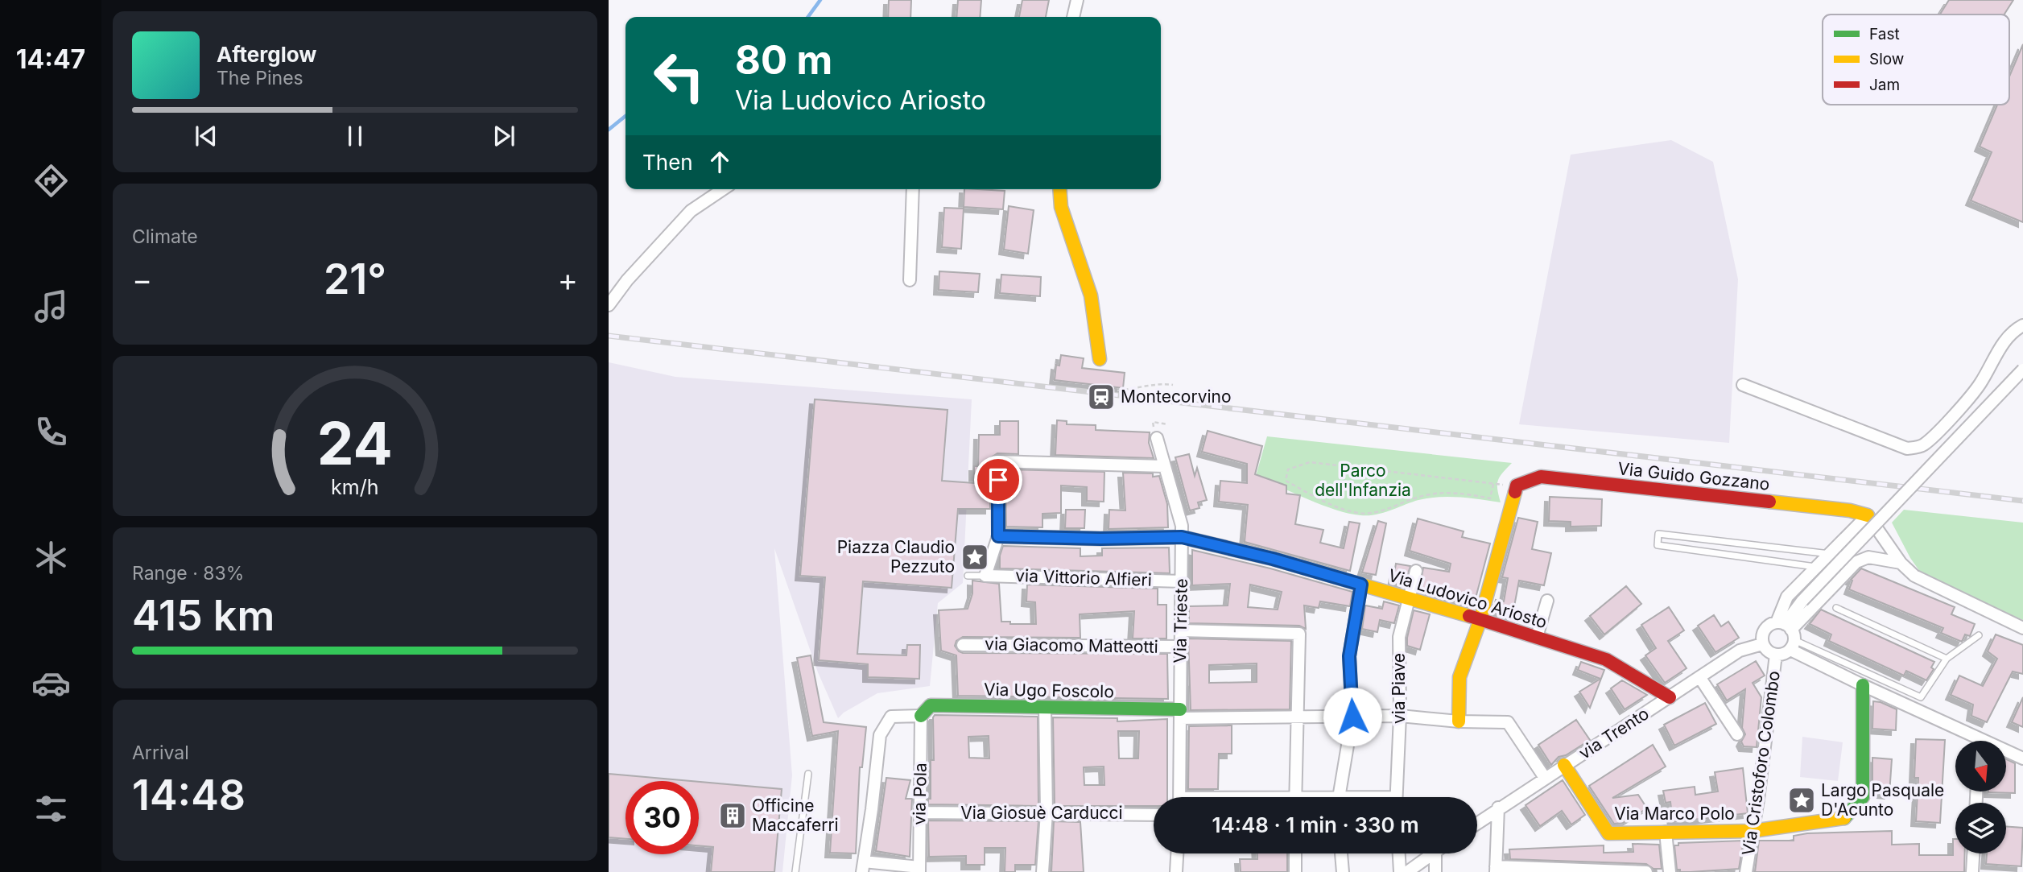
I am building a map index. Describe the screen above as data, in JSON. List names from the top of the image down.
{
  "streets": {
    "street": [
      "Via Guido Gozzano",
      "via Vittorio Alfieri",
      "Via Ludovico Ariosto",
      "Via Trieste",
      "via Giacomo Matteotti",
      "via Piave",
      "Via Ugo Foscolo",
      "via Trento",
      "Via Cristoforo Colombo",
      "via Pola",
      "Via Giosuè Carducci",
      "Via Marco Polo"
    ]
  },
  "crossings": [
    ["via Vittorio Alfieri", "Via Trieste"],
    ["Via Ludovico Ariosto", "Via Trieste"],
    ["Via Ludovico Ariosto", "via Piave"],
    ["Via Ludovico Ariosto", "via Trento"],
    ["Via Trieste", "via Giacomo Matteotti"],
    ["Via Trieste", "Via Ugo Foscolo"],
    ["Via Ugo Foscolo", "via Pola"],
    ["via Trento", "Via Cristoforo Colombo"],
    ["via Trento", "Via Marco Polo"],
    ["Via Cristoforo Colombo", "Via Marco Polo"],
    ["via Pola", "Via Giosuè Carducci"]
  ],
  "parks": ["Parco dell'Infanzia"],
  "places": {
    "station": ["Montecorvino"],
    "place": ["Piazza Claudio Pezzuto", "Largo Pasquale D'Acunto"],
    "building": ["Officine Maccaferri"]
  },
  "legend": ["Fast", "Slow", "Jam"],
  "north": "bottom",
  "page": {
    "tabs": "14:47",
    "turn": ["80 m", "Via Ludovico Ariosto"],
    "song": ["Afterglow", "The Pines"],
    "then": "Then",
    "tile": [
      "Climate",
      ["Range · 83%", "415 km"],
      ["Arrival", "14:48"]
    ],
    "heat": ["−", "21°", "+"],
    "limit": "30",
    "trip": "14:48 · 1 min · 330 m",
    "gauge": ["24", "km/h"]
  }
}
